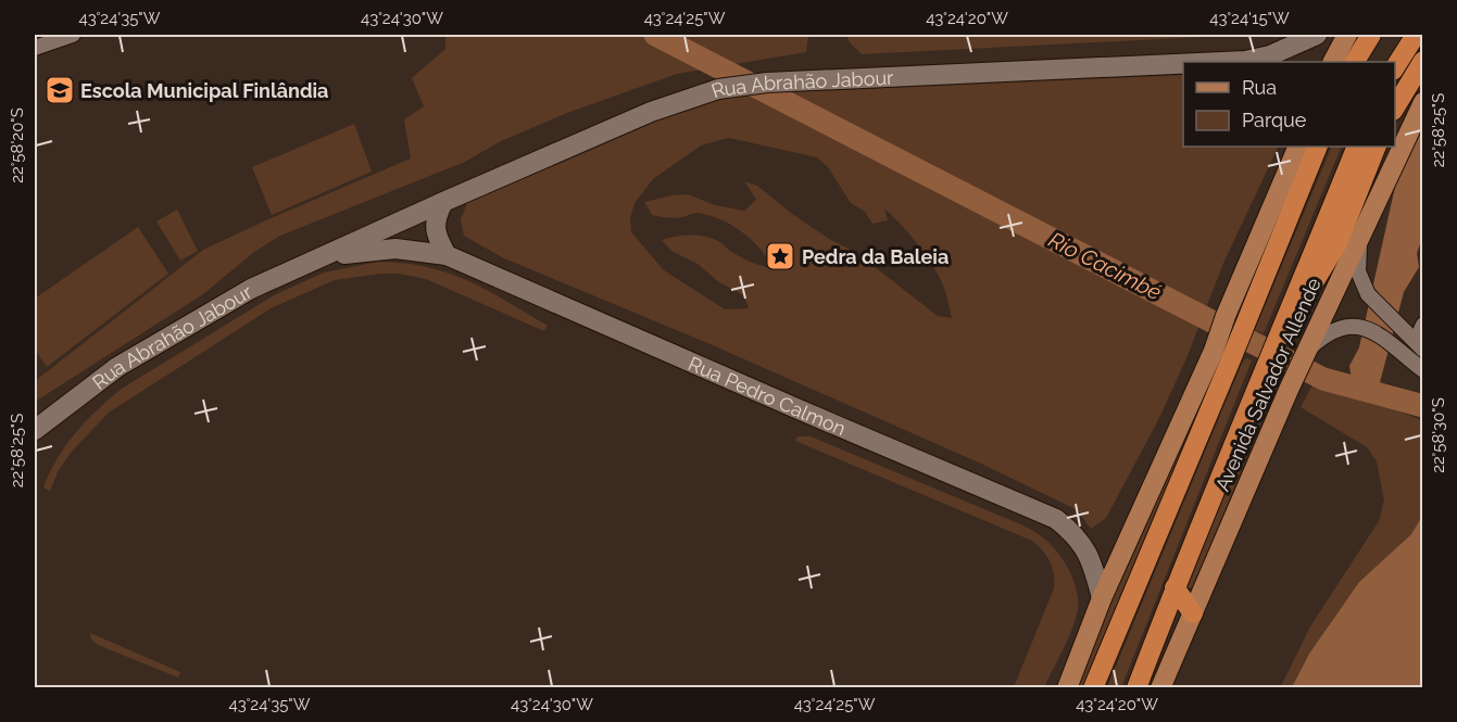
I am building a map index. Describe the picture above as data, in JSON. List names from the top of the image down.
{
  "streets": {
    "highway": ["Avenida Salvador Allende"],
    "street": ["Rua Abrahão Jabour", "Rua Pedro Calmon"]
  },
  "crossings": [
    ["Rua Abrahão Jabour", "Rua Pedro Calmon"]
  ],
  "water": ["Rio Cacimbé"],
  "places": {
    "school or university": ["Escola Municipal Finlândia"],
    "place": ["Pedra da Baleia"]
  },
  "legend": ["Rua", "Parque"],
  "coordinates": [
    "43°24'35\"W",
    "43°24'30\"W",
    "43°24'25\"W",
    "43°24'20\"W",
    "43°24'15\"W",
    "22°58'25\"S",
    "22°58'20\"S",
    "22°58'30\"S"
  ]
}
